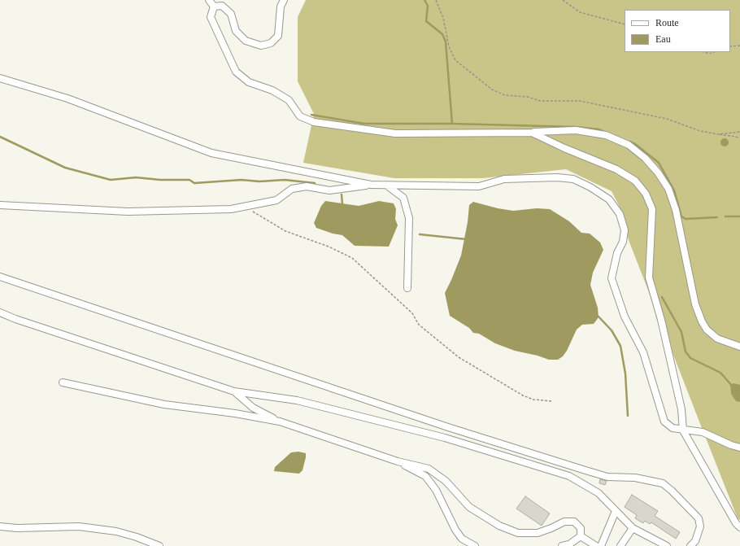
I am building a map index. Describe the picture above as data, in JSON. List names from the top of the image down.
{
  "legend": ["Route", "Eau"]
}
